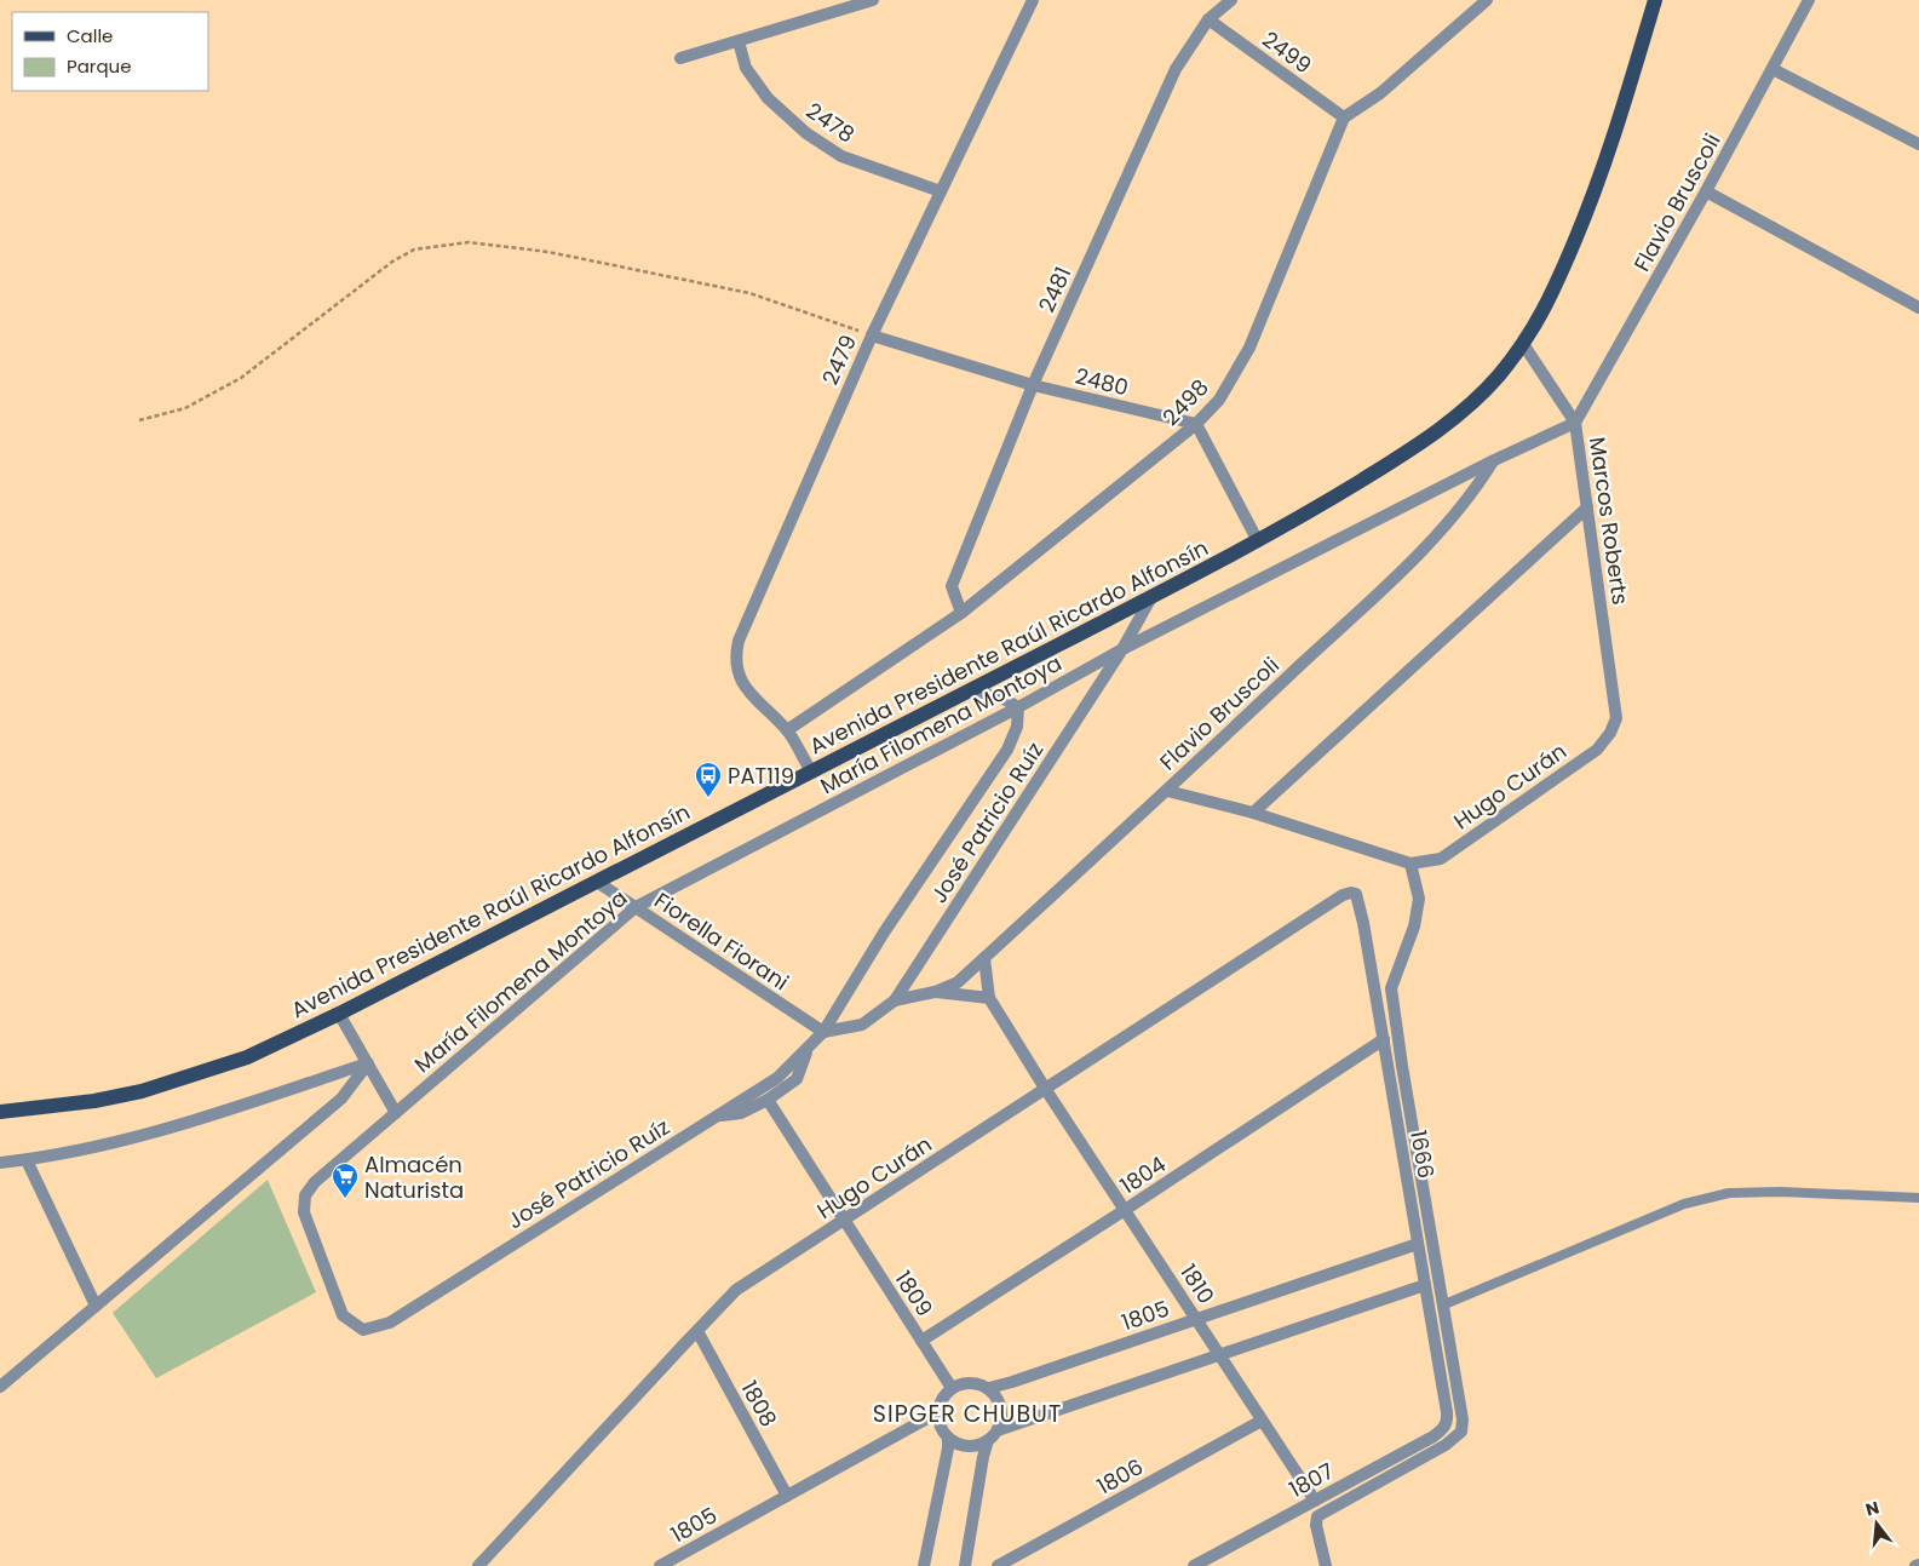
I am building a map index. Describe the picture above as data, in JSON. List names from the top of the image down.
{
  "streets": {
    "main road": ["Avenida Presidente Raúl Ricardo Alfonsín"],
    "street": [
      "2499",
      "2478",
      "Flavio Bruscoli",
      "2481",
      "2479",
      "2480",
      "2498",
      "Marcos Roberts",
      "María Filomena Montoya",
      "Hugo Curán",
      "José Patricio Ruíz",
      "Fiorella Fiorani",
      "1666",
      "1804",
      "1810",
      "1809",
      "1805",
      "1808",
      "1806",
      "1807"
    ]
  },
  "crossings": [
    ["2499", "2481"],
    ["2499", "2498"],
    ["2478", "2479"],
    ["Flavio Bruscoli", "Marcos Roberts"],
    ["Flavio Bruscoli", "María Filomena Montoya"],
    ["2481", "2480"],
    ["2481", "2498"],
    ["2479", "2480"],
    ["2479", "2498"],
    ["2479", "Avenida Presidente Raúl Ricardo Alfonsín"],
    ["2480", "2498"],
    ["Marcos Roberts", "Avenida Presidente Raúl Ricardo Alfonsín"],
    ["Marcos Roberts", "María Filomena Montoya"],
    ["Marcos Roberts", "Hugo Curán"],
    ["Avenida Presidente Raúl Ricardo Alfonsín", "José Patricio Ruíz"],
    ["Avenida Presidente Raúl Ricardo Alfonsín", "Fiorella Fiorani"],
    ["María Filomena Montoya", "José Patricio Ruíz"],
    ["María Filomena Montoya", "Fiorella Fiorani"],
    ["Hugo Curán", "1666"],
    ["Hugo Curán", "1810"],
    ["Hugo Curán", "1809"],
    ["Hugo Curán", "1808"],
    ["José Patricio Ruíz", "Fiorella Fiorani"],
    ["1666", "1804"],
    ["1666", "1805"],
    ["1666", "1807"],
    ["1804", "1810"],
    ["1804", "1809"],
    ["1810", "1805"],
    ["1810", "1806"],
    ["1810", "1807"],
    ["1809", "1805"],
    ["1805", "1808"]
  ],
  "districts": ["SIPGER CHUBUT"],
  "places": {
    "bus stop": ["PAT119"],
    "supermarket": ["Almacén Naturista"]
  },
  "legend": ["Calle", "Parque"],
  "north": "top"
}
